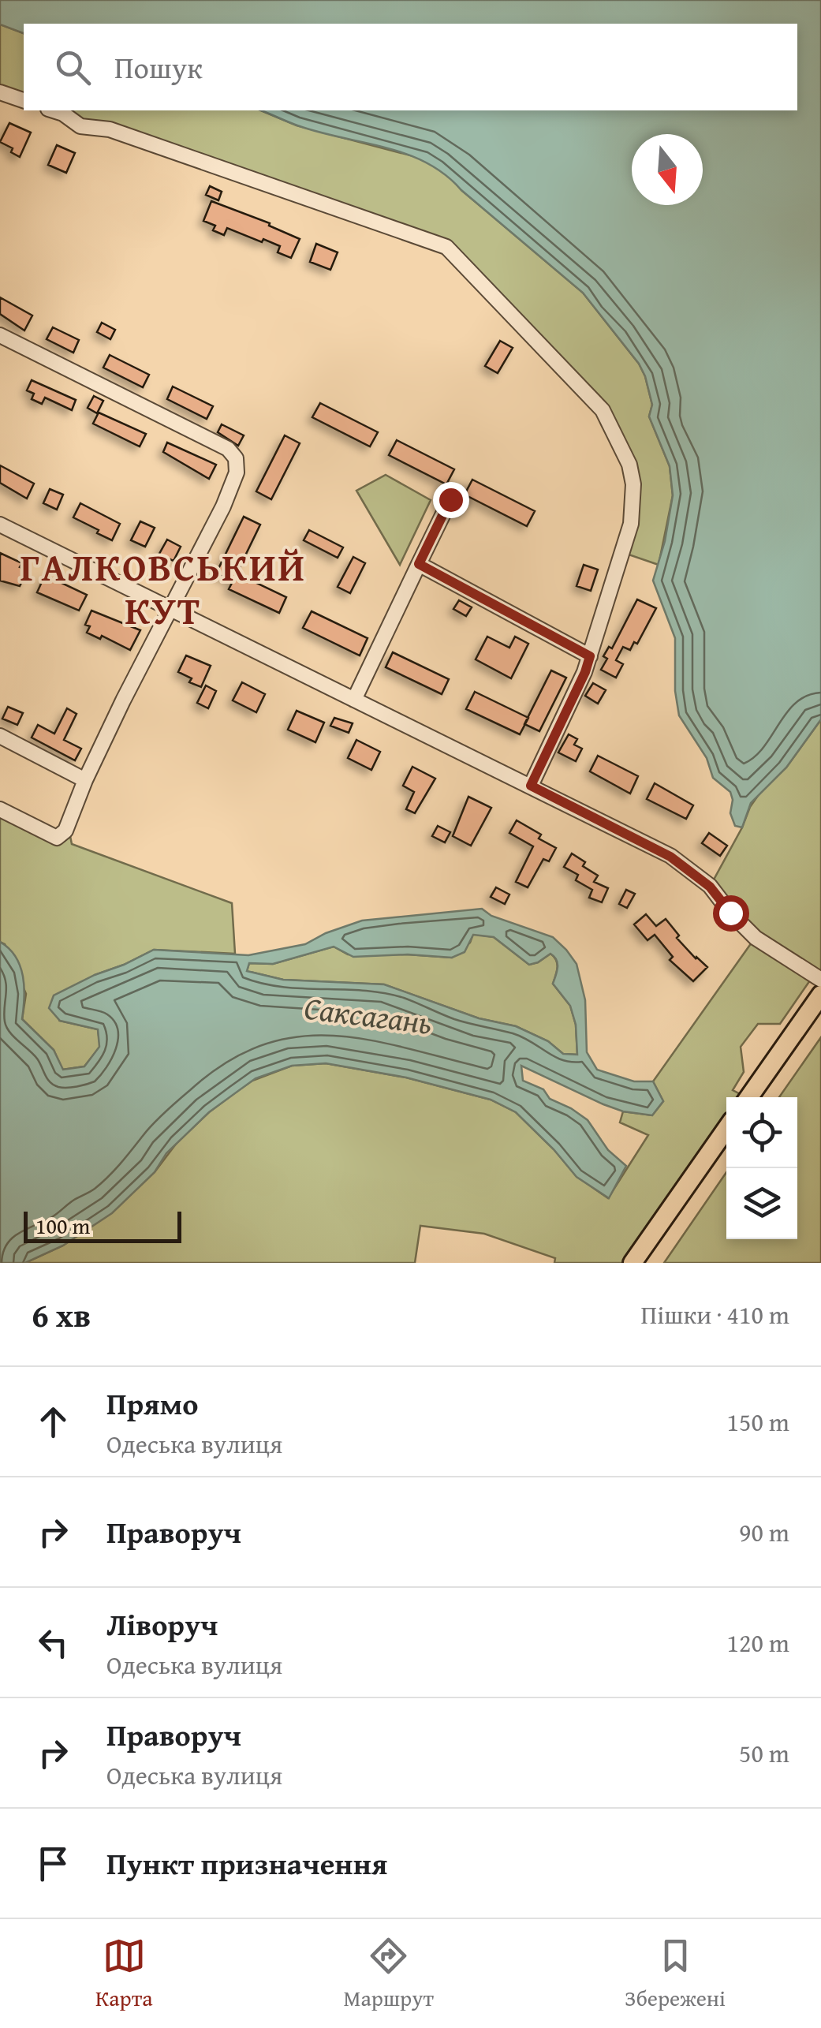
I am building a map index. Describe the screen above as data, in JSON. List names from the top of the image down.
{
  "districts": ["ГАЛКОВСЬКИЙ КУТ"],
  "water": ["Саксагань"],
  "scale_bar": "100 m",
  "north": "bottom",
  "page": {
    "search": "Пошук",
    "scale": "100 m",
    "heading": ["6 хв", "Пішки · 410 m"],
    "list": [
      ["Прямо", "Одеська вулиця", "150 m"],
      ["Праворуч", "90 m"],
      ["Ліворуч", "Одеська вулиця", "120 m"],
      ["Праворуч", "Одеська вулиця", "50 m"],
      "Пункт призначення"
    ],
    "nav": ["Карта", "Маршрут", "Збережені"]
  }
}
